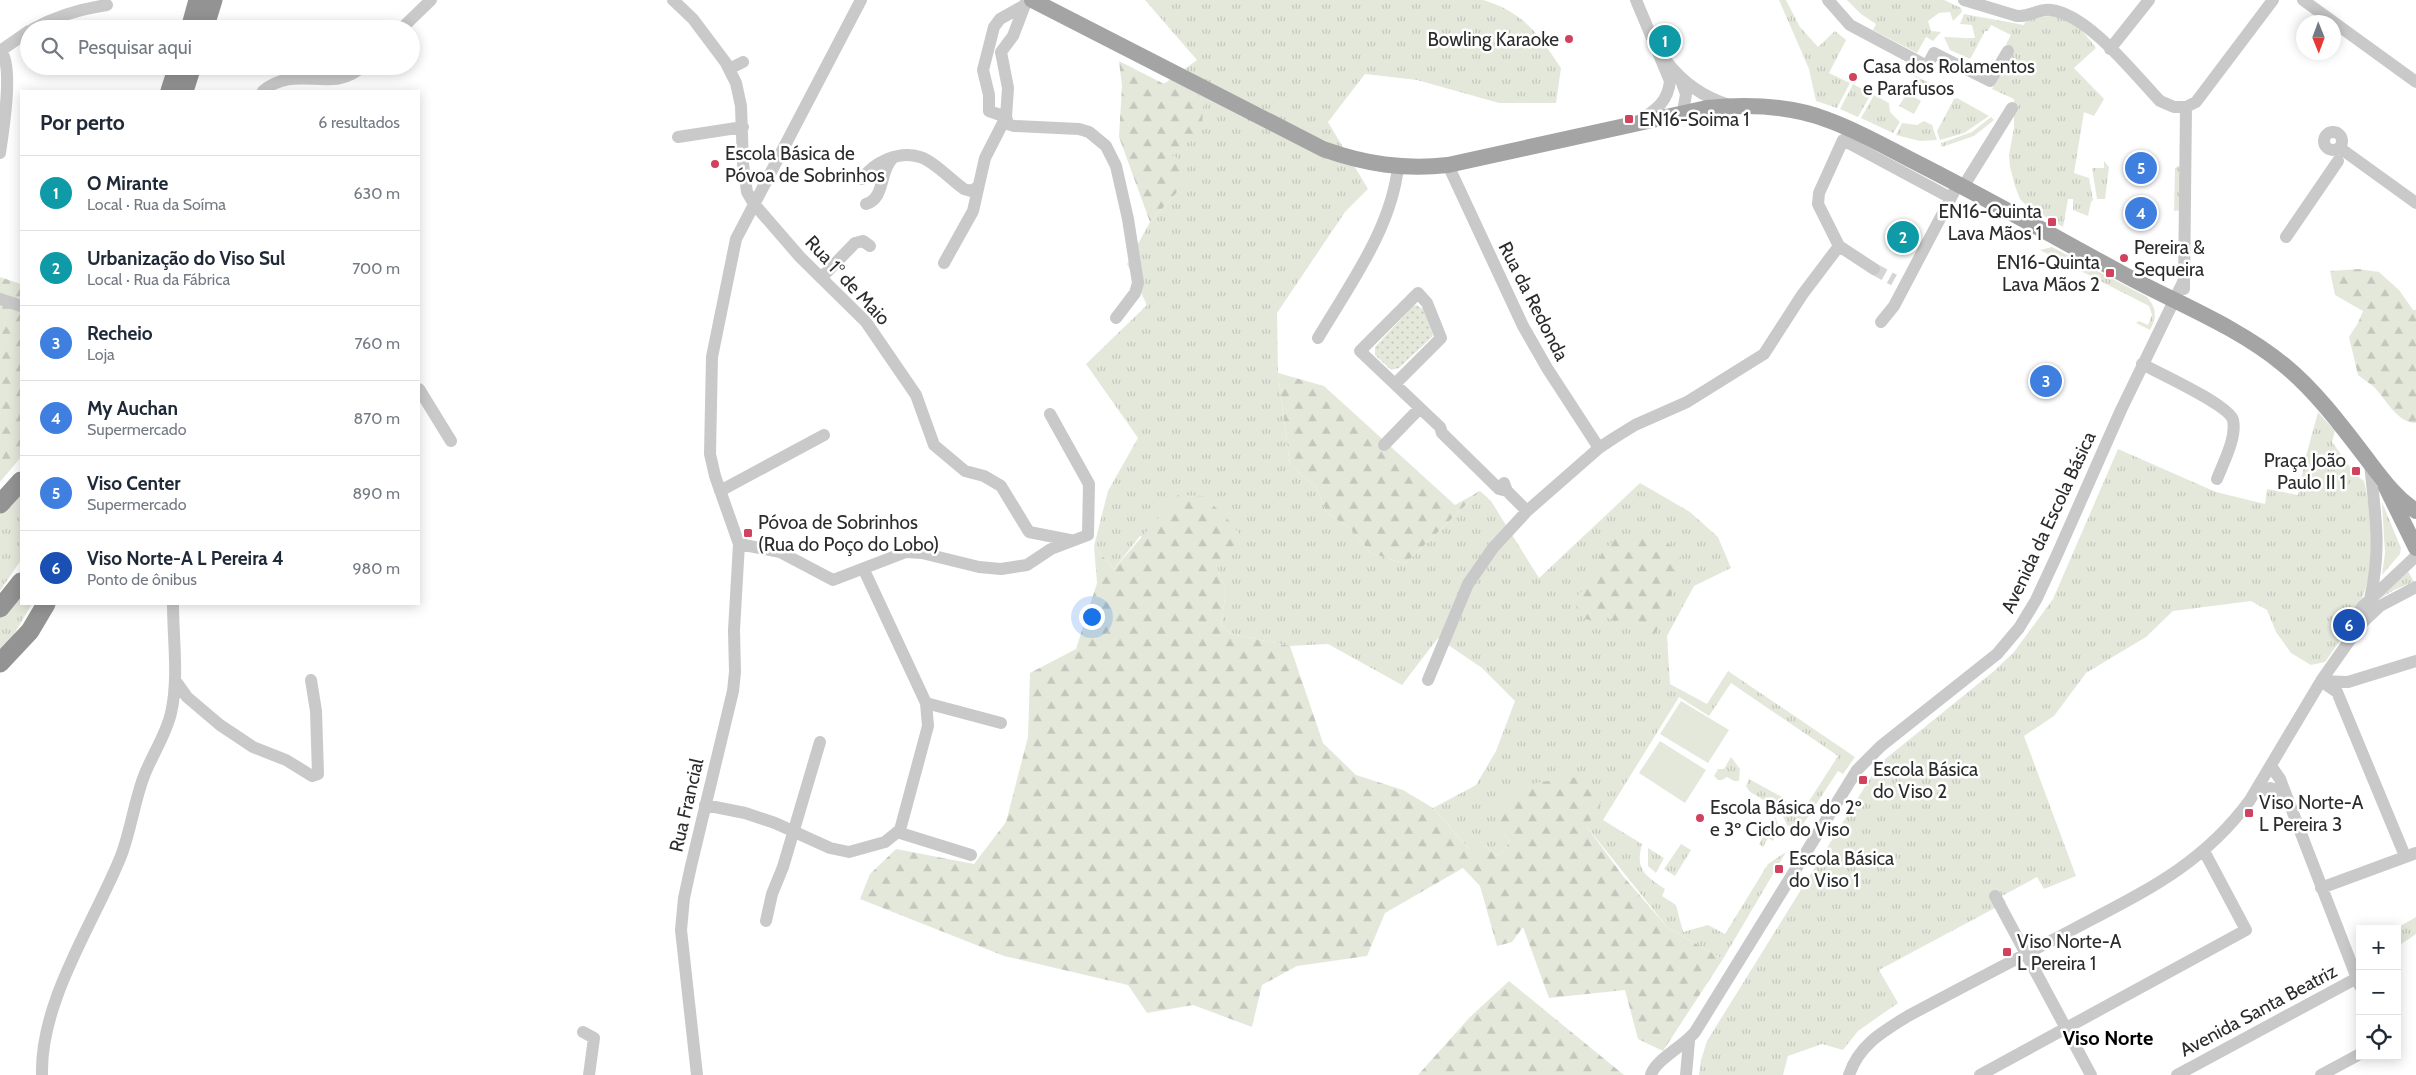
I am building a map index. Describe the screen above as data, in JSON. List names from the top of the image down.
{
  "streets": {
    "street": [
      "Rua 1° de Maio",
      "Rua da Redonda",
      "Avenida da Escola Básica",
      "Rua Francial",
      "Avenida Santa Beatriz"
    ]
  },
  "districts": ["Viso Norte"],
  "places": {
    "other": [
      "Bowling Karaoke",
      "Casa dos Rolamentos e Parafusos",
      "Escola Básica de Póvoa de Sobrinhos",
      "Pereira & Sequeira",
      "Escola Básica do 2º e 3º Ciclo do Viso"
    ],
    "transit": [
      "EN16-Soima 1",
      "EN16-Quinta Lava Mãos 1",
      "EN16-Quinta Lava Mãos 2",
      "Praça João Paulo II 1",
      "Póvoa de Sobrinhos (Rua do Poço do Lobo)",
      "Escola Básica do Viso 2",
      "Viso Norte-A L Pereira 3",
      "Escola Básica do Viso 1",
      "Viso Norte-A L Pereira 1"
    ]
  },
  "north": "bottom",
  "page": {
    "search": "Pesquisar aqui",
    "pins": [
      "1",
      "5",
      "4",
      "2",
      "3",
      "6"
    ],
    "heading": ["Por perto", "6 resultados"],
    "list": [
      {
        "mark": "1",
        "name": "O Mirante",
        "note": "Local · Rua da Soíma",
        "value": "630 m"
      },
      {
        "mark": "2",
        "name": "Urbanização do Viso Sul",
        "note": "Local · Rua da Fábrica",
        "value": "700 m"
      },
      {
        "mark": "3",
        "name": "Recheio",
        "note": "Loja",
        "value": "760 m"
      },
      {
        "mark": "4",
        "name": "My Auchan",
        "note": "Supermercado",
        "value": "870 m"
      },
      {
        "mark": "5",
        "name": "Viso Center",
        "note": "Supermercado",
        "value": "890 m"
      },
      {
        "mark": "6",
        "name": "Viso Norte-A L Pereira 4",
        "note": "Ponto de ônibus",
        "value": "980 m"
      }
    ],
    "map_buttons": ["+", "−"]
  }
}
